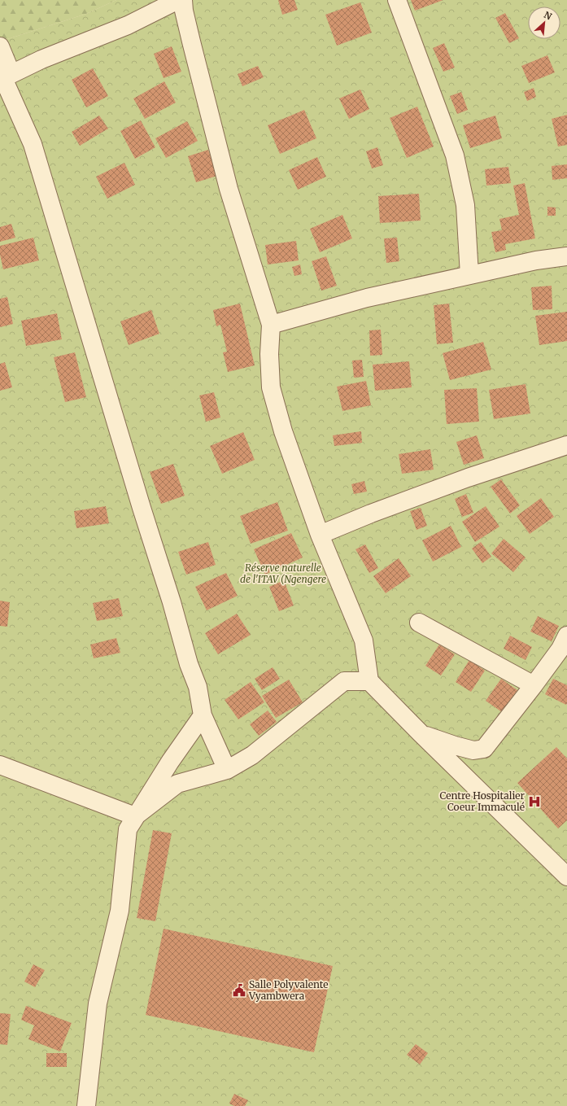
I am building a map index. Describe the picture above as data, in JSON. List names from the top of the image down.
{
  "parks": ["Réserve naturelle de l'ITAV (Ngengere"],
  "places": {
    "hospital": ["Centre Hospitalier Coeur Immaculé"],
    "public building": ["Salle Polyvalente Vyambwera"]
  },
  "north": "top right"
}
